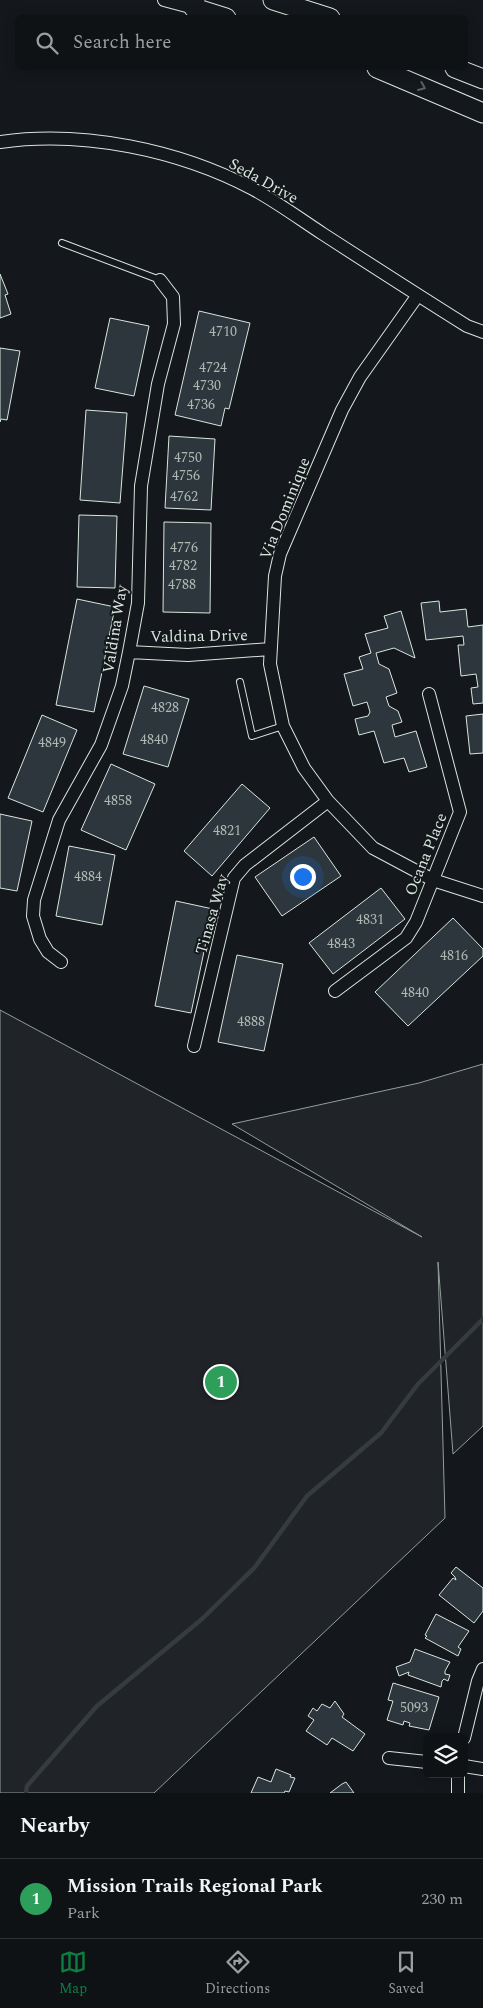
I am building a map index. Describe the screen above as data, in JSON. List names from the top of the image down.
{
  "streets": {
    "street": [
      "Seda Drive",
      "Via Dominique",
      "Valdina Way",
      "Valdina Drive",
      "Ocana Place",
      "Tinasa Way"
    ]
  },
  "crossings": [
    ["Seda Drive", "Via Dominique"],
    ["Via Dominique", "Valdina Drive"],
    ["Via Dominique", "Ocana Place"],
    ["Via Dominique", "Tinasa Way"],
    ["Valdina Way", "Valdina Drive"]
  ],
  "house_numbers": [
    "4710",
    "4724",
    "4730",
    "4736",
    "4750",
    "4756",
    "4762",
    "4776",
    "4782",
    "4788",
    "4828",
    "4840",
    "4849",
    "4858",
    "4821",
    "4884",
    "4831",
    "4843",
    "4816",
    "4840",
    "4888",
    "5093"
  ],
  "page": {
    "search": "Search here",
    "pins": "1",
    "heading": "Nearby",
    "list": [
      {
        "mark": "1",
        "name": "Mission Trails Regional Park",
        "note": "Park",
        "value": "230 m"
      }
    ],
    "nav": ["Map", "Directions", "Saved"]
  }
}
